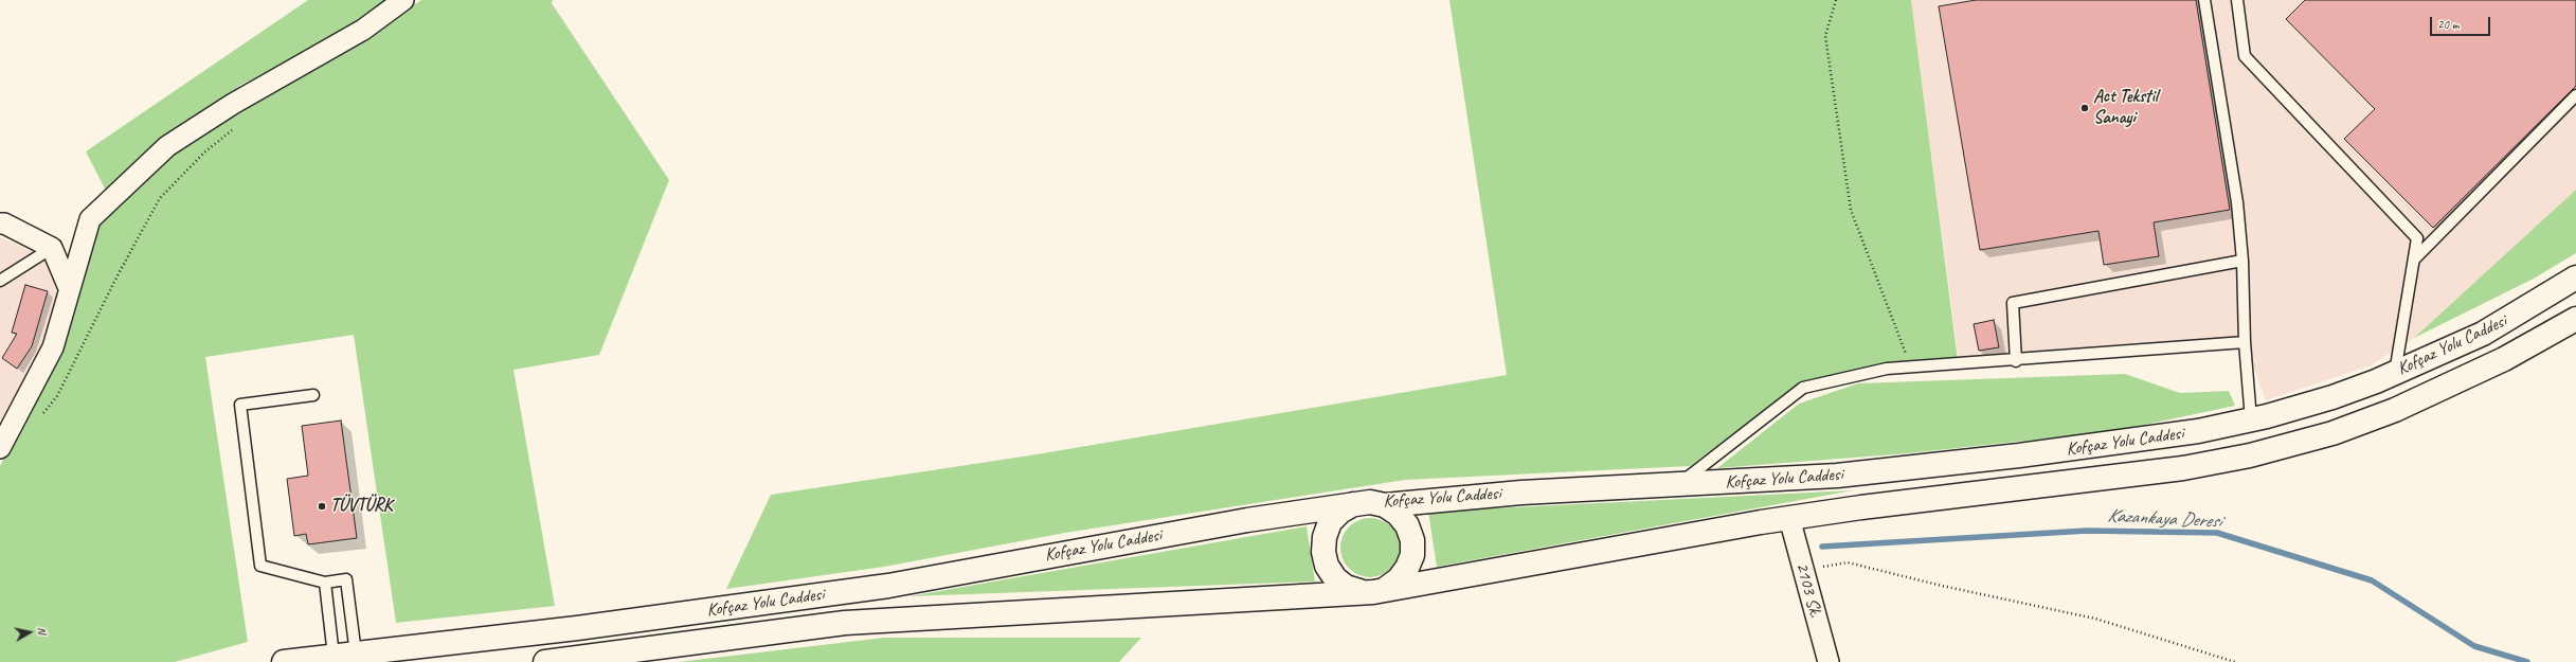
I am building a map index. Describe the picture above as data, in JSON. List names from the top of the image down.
{
  "streets": {
    "main road": ["Kofçaz Yolu Caddesi"],
    "street": ["2103 Sk."]
  },
  "crossings": [
    ["Kofçaz Yolu Caddesi", "2103 Sk."]
  ],
  "water": ["Kazankaya Deresi"],
  "places": ["Act Tekstil Sanayi", "TÜVTÜRK"],
  "scale_bar": "20 m",
  "north": "right"
}
